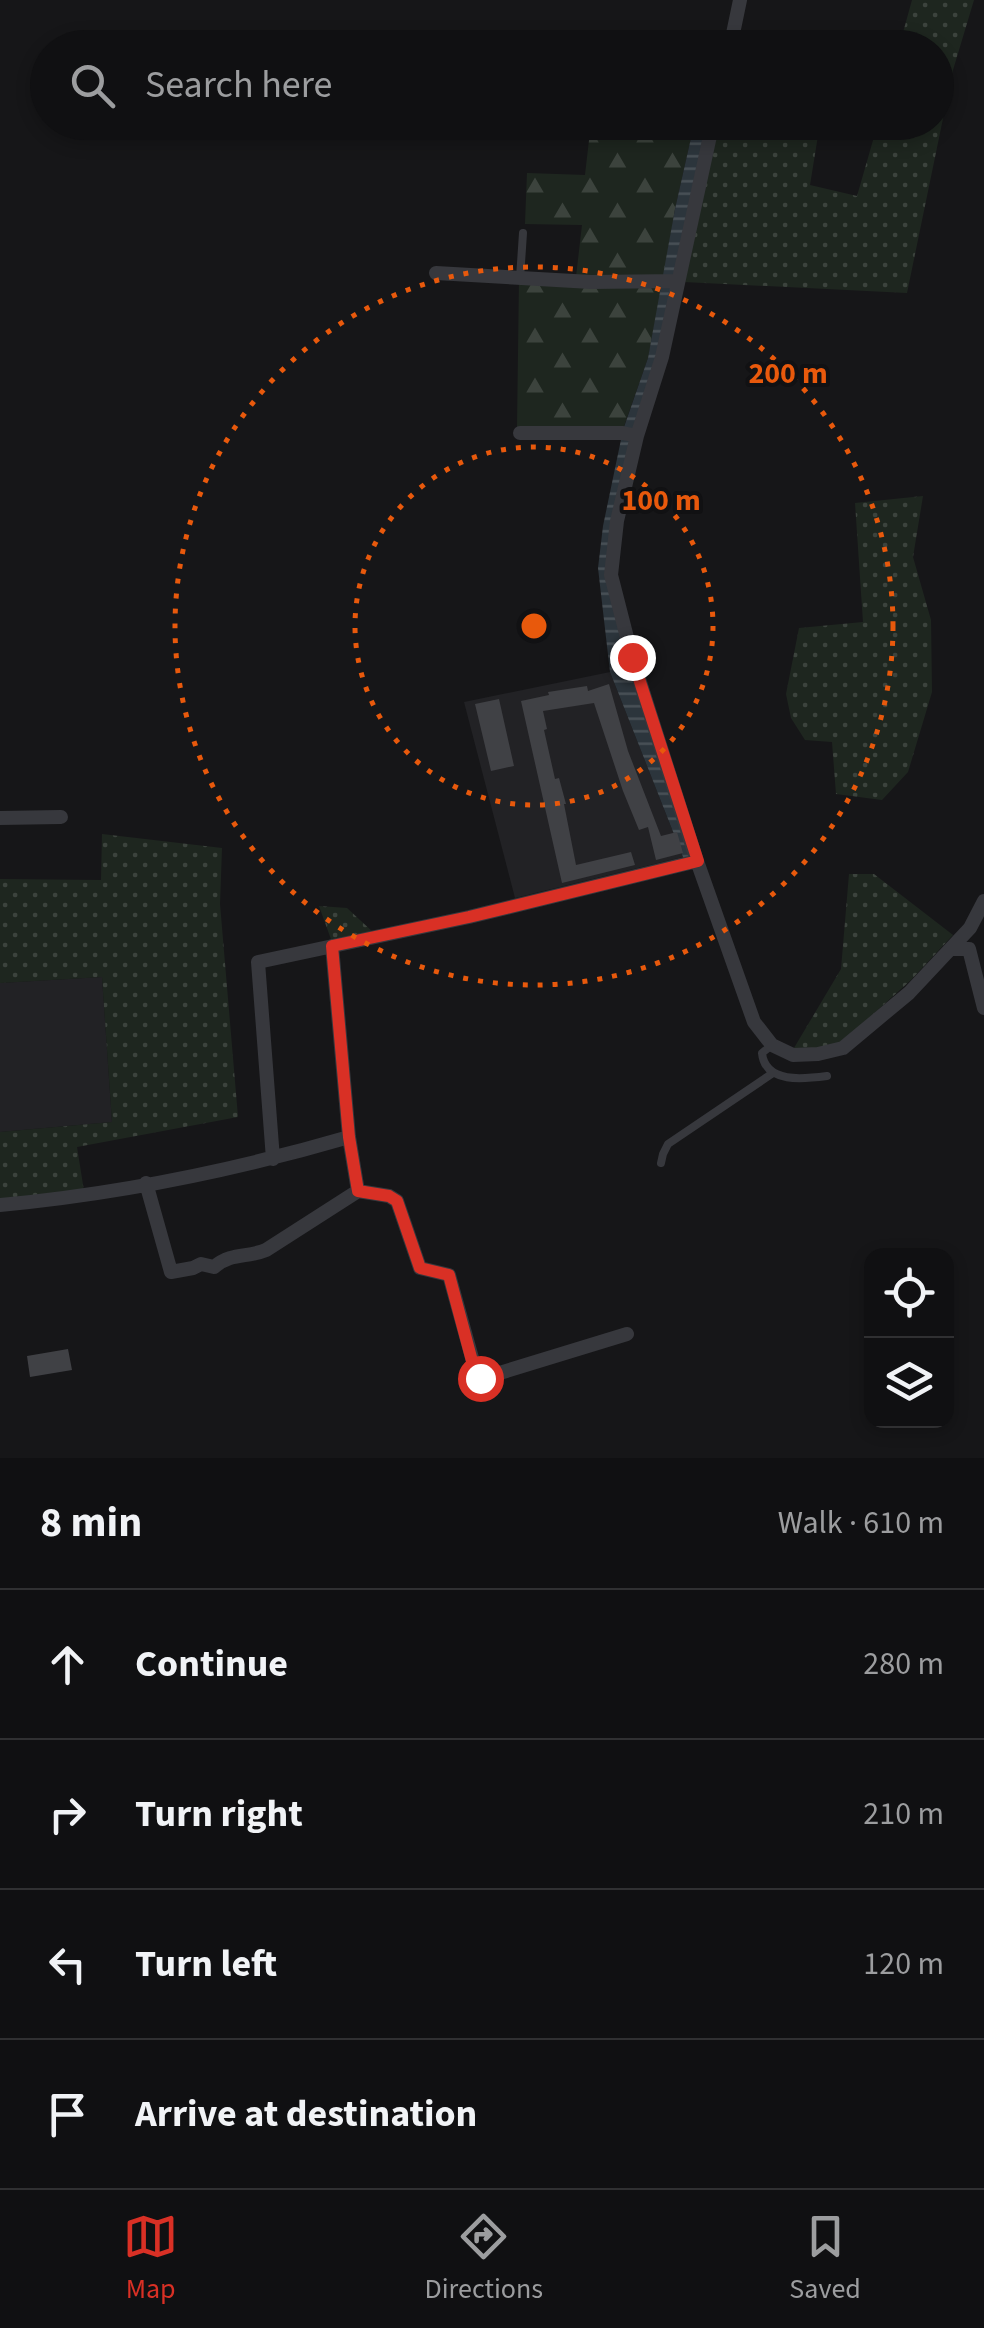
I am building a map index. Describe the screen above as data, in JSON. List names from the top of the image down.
{
  "page": {
    "search": "Search here",
    "heading": ["8 min", "Walk · 610 m"],
    "list": [
      ["Continue", "280 m"],
      ["Turn right", "210 m"],
      ["Turn left", "120 m"],
      "Arrive at destination"
    ],
    "nav": ["Map", "Directions", "Saved"]
  },
  "rings": ["200 m", "100 m"]
}
